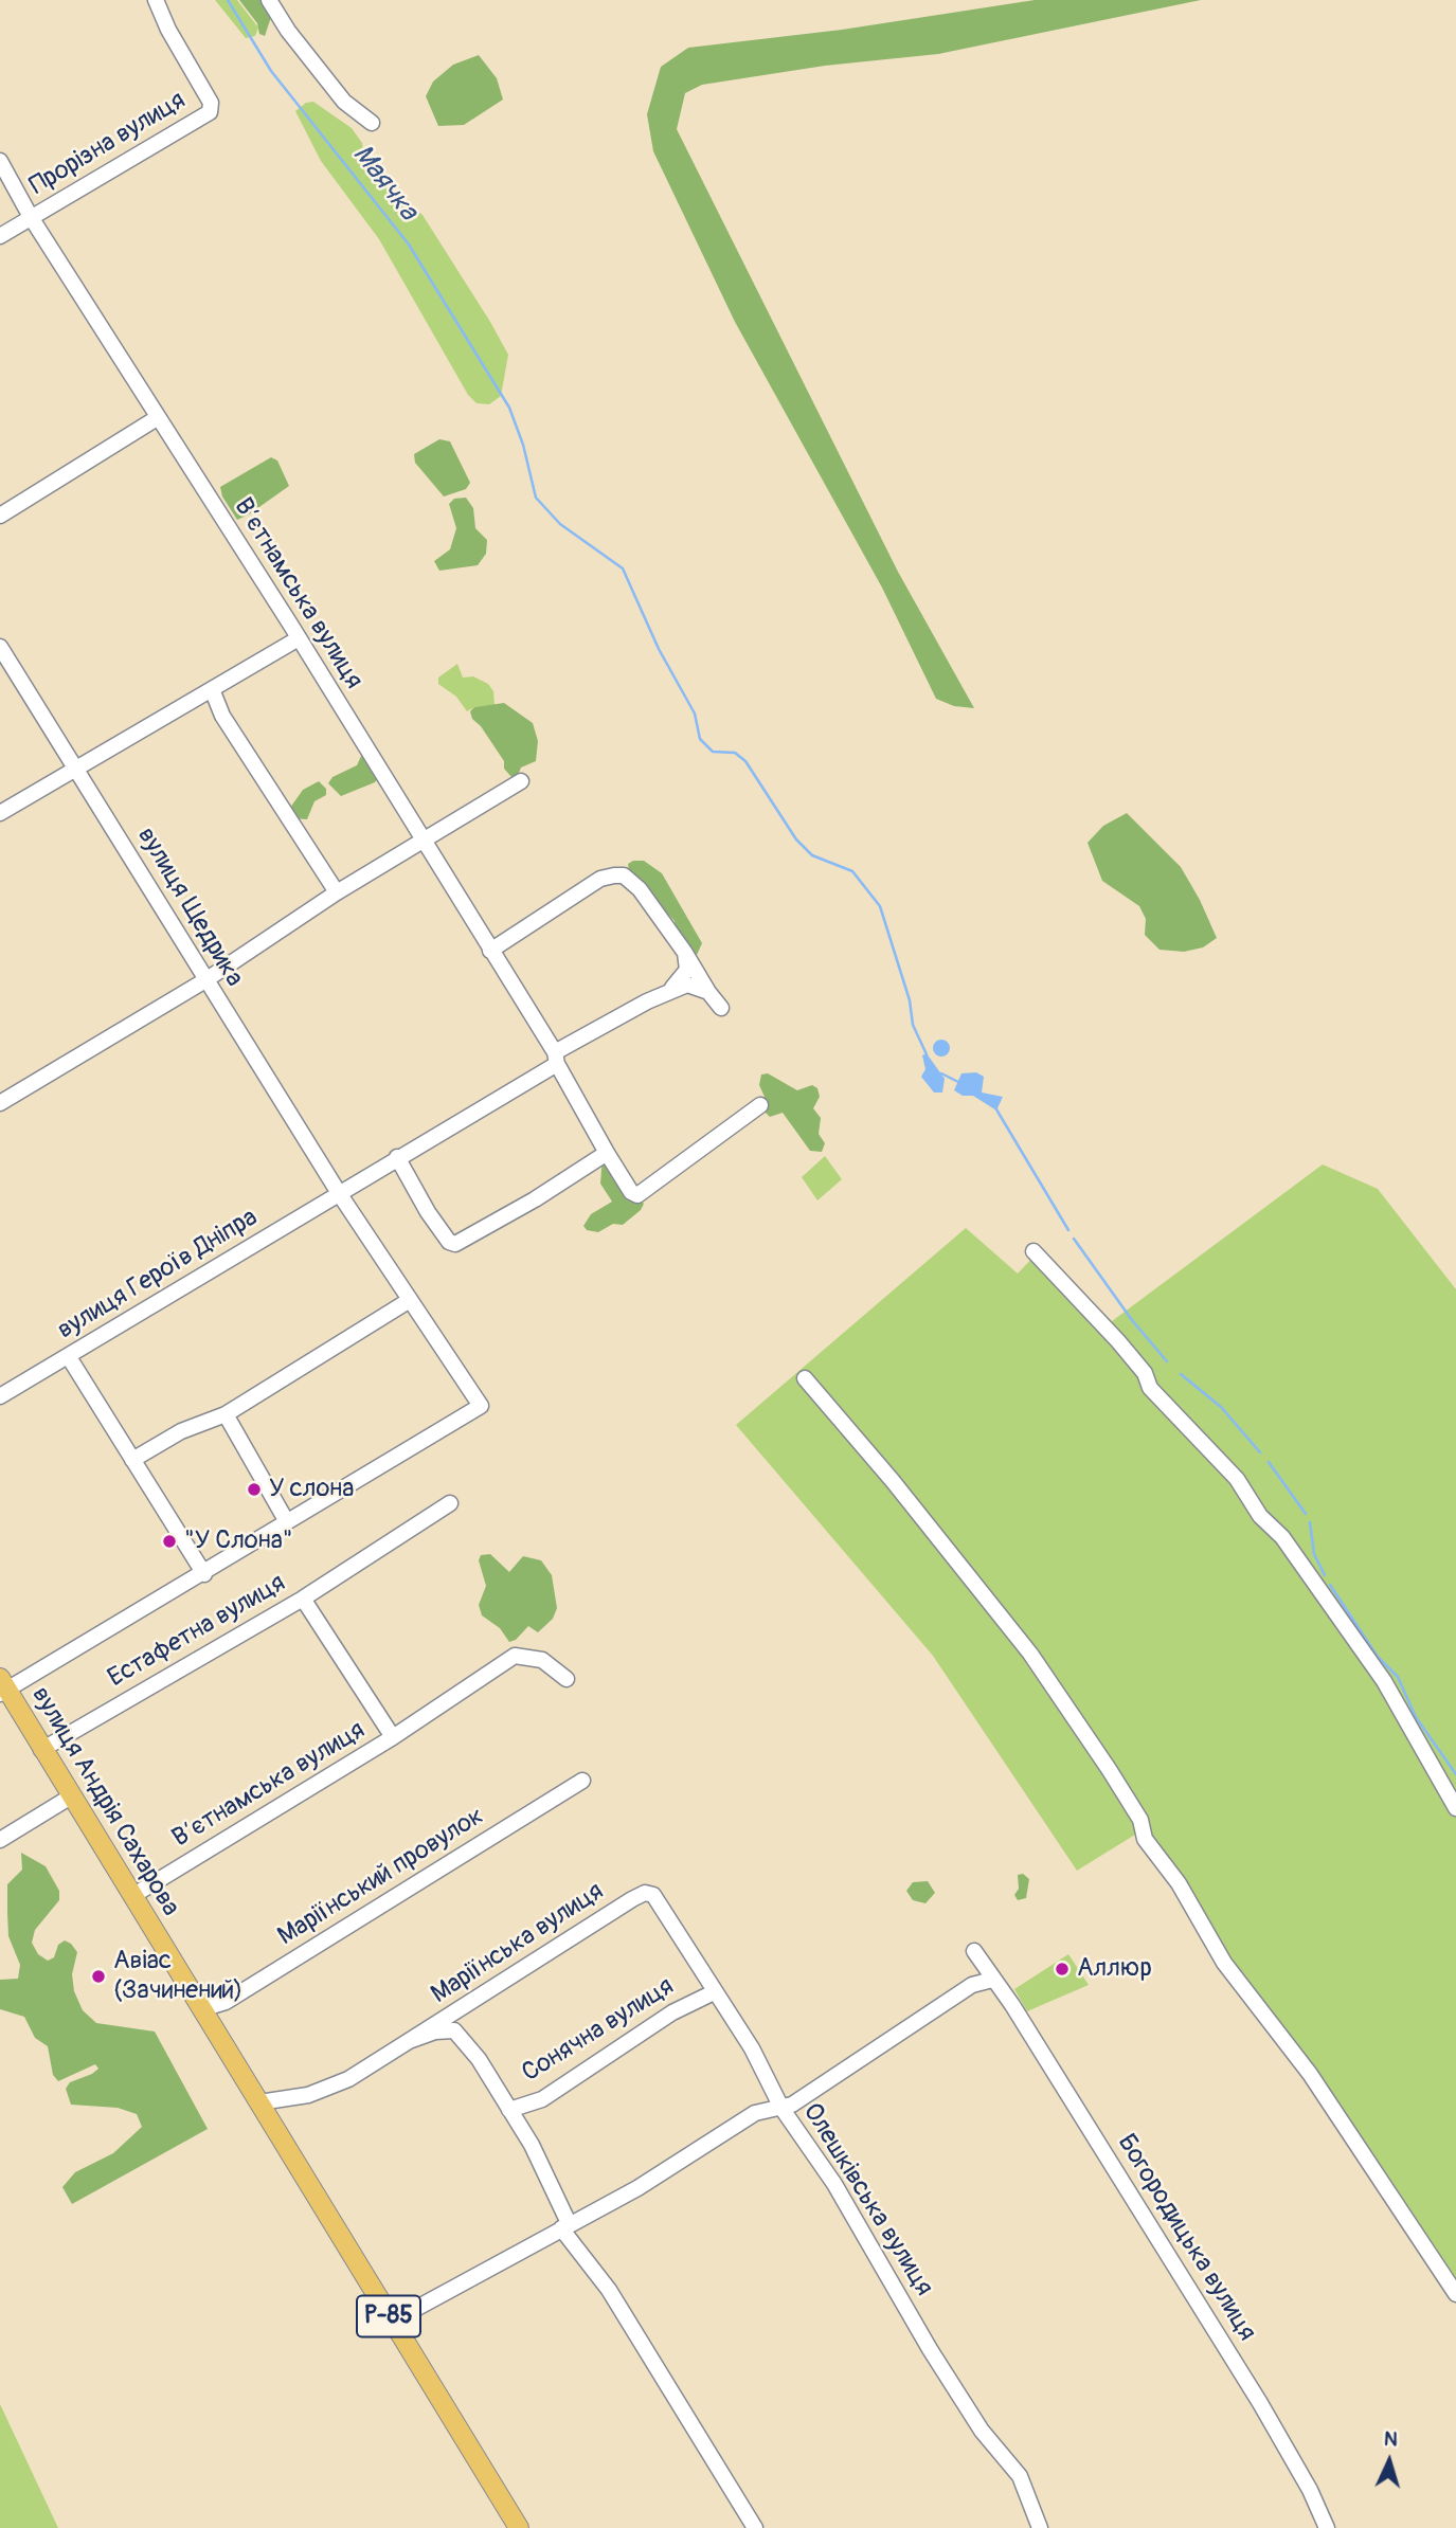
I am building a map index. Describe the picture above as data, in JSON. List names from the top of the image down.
{
  "streets": {
    "main road": ["вулиця Андрія Сахарова", "Р-85"],
    "street": [
      "Прорізна вулиця",
      "Вʼєтнамська вулиця",
      "вулиця Щедрика",
      "вулиця Героїв Дніпра",
      "Естафетна вулиця",
      "Маріїнський провулок",
      "Маріїнська вулиця",
      "Сонячна вулиця",
      "Олешківська вулиця",
      "Богородицька вулиця"
    ]
  },
  "crossings": [
    ["Прорізна вулиця", "Вʼєтнамська вулиця"],
    ["Вʼєтнамська вулиця", "вулиця Героїв Дніпра"],
    ["Вʼєтнамська вулиця", "Естафетна вулиця"],
    ["Вʼєтнамська вулиця", "вулиця Андрія Сахарова"],
    ["вулиця Щедрика", "вулиця Героїв Дніпра"],
    ["Естафетна вулиця", "вулиця Андрія Сахарова"],
    ["вулиця Андрія Сахарова", "Маріїнський провулок"],
    ["вулиця Андрія Сахарова", "Р-85"],
    ["Маріїнська вулиця", "Олешківська вулиця"],
    ["Сонячна вулиця", "Олешківська вулиця"]
  ],
  "water": ["Маячка"],
  "places": [
    "У слона",
    "\"У Слона\"",
    "Аллюр",
    "Авіас (Зачинений)"
  ],
  "north": "top"
}
